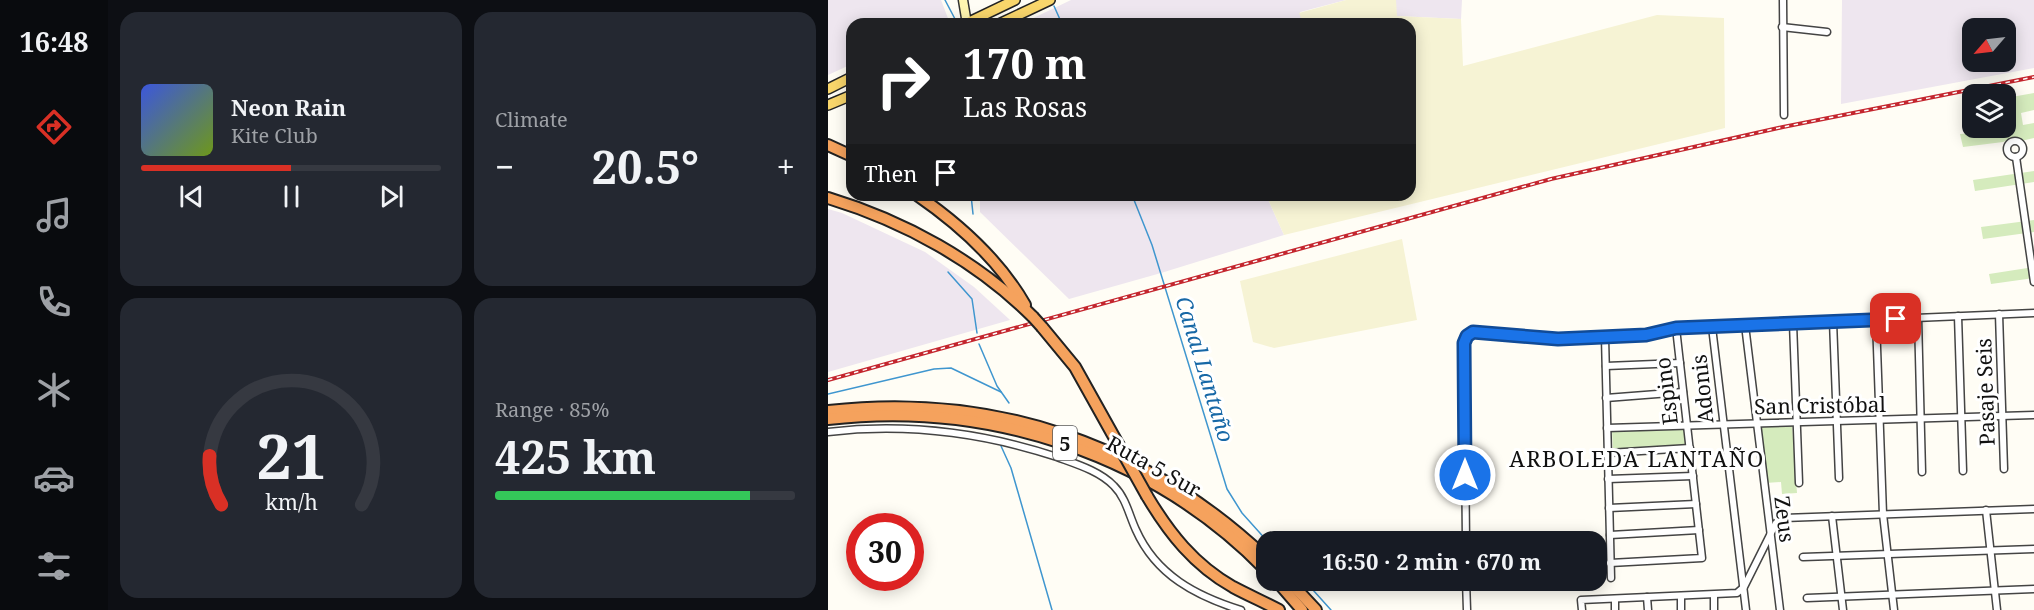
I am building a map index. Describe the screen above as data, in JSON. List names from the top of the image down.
{
  "streets": {
    "highway": ["5", "Ruta 5 Sur"],
    "street": [
      "Adonis",
      "Espino",
      "Pasaje Seis",
      "San Cristóbal",
      "Zeus"
    ]
  },
  "crossings": [
    ["Adonis", "San Cristóbal"],
    ["Espino", "San Cristóbal"],
    ["Pasaje Seis", "San Cristóbal"],
    ["San Cristóbal", "Zeus"]
  ],
  "districts": ["ARBOLEDA LANTAÑO"],
  "water": ["Canal Lantaño"],
  "north": "bottom left",
  "page": {
    "tabs": "16:48",
    "tile": [
      "Climate",
      ["Range · 85%", "425 km"]
    ],
    "turn": ["170 m", "Las Rosas"],
    "song": ["Neon Rain", "Kite Club"],
    "heat": ["−", "20.5°", "+"],
    "then": "Then",
    "limit": "30",
    "trip": "16:50 · 2 min · 670 m",
    "gauge": ["21", "km/h"]
  }
}
